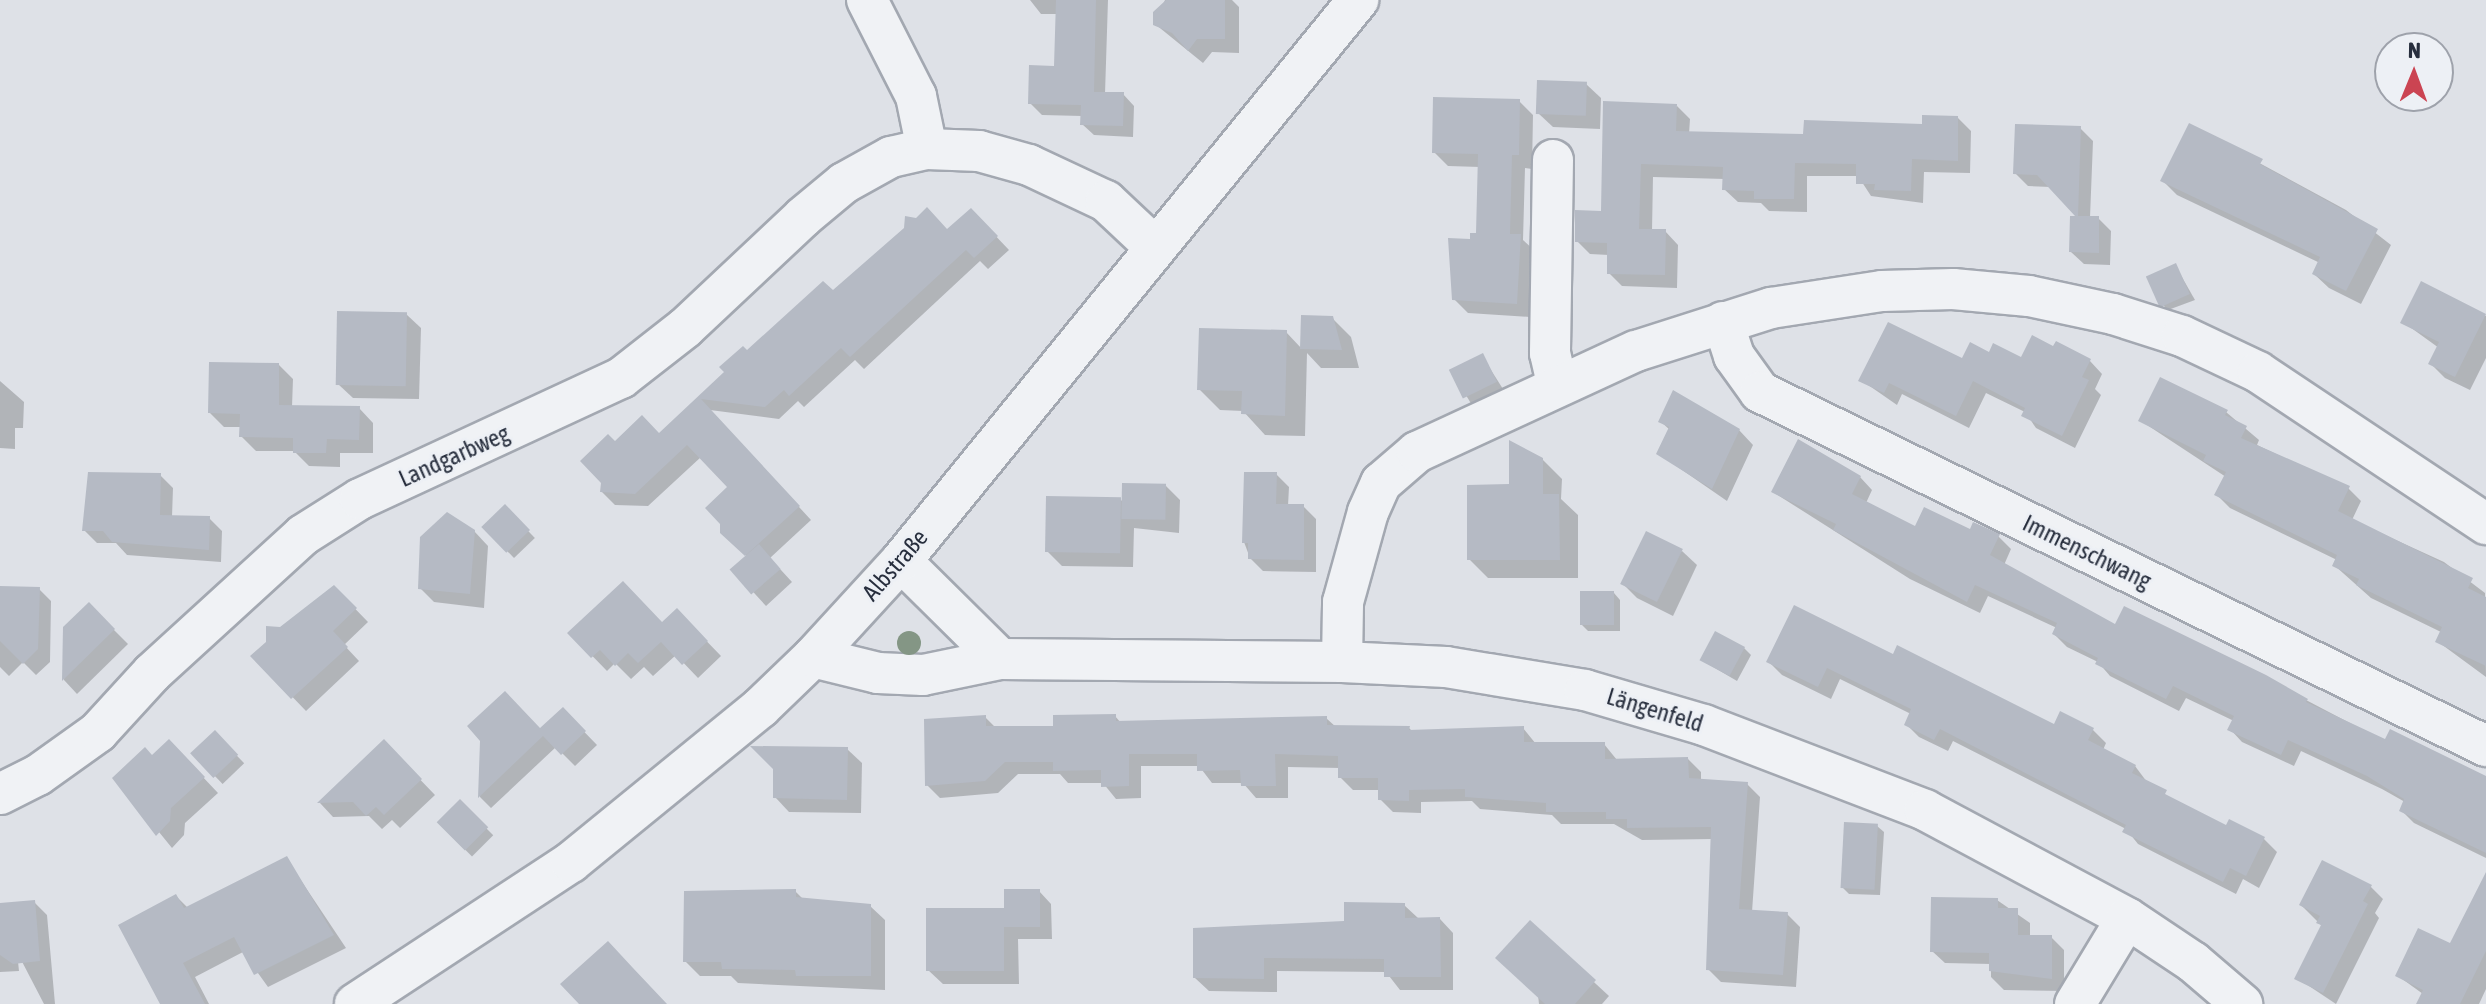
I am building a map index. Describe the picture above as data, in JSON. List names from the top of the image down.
{
  "streets": {
    "street": [
      "Landgarbweg",
      "Immenschwang",
      "Albstraße",
      "Längenfeld"
    ]
  },
  "crossings": [
    ["Landgarbweg", "Albstraße"],
    ["Albstraße", "Längenfeld"]
  ],
  "north": "top"
}
